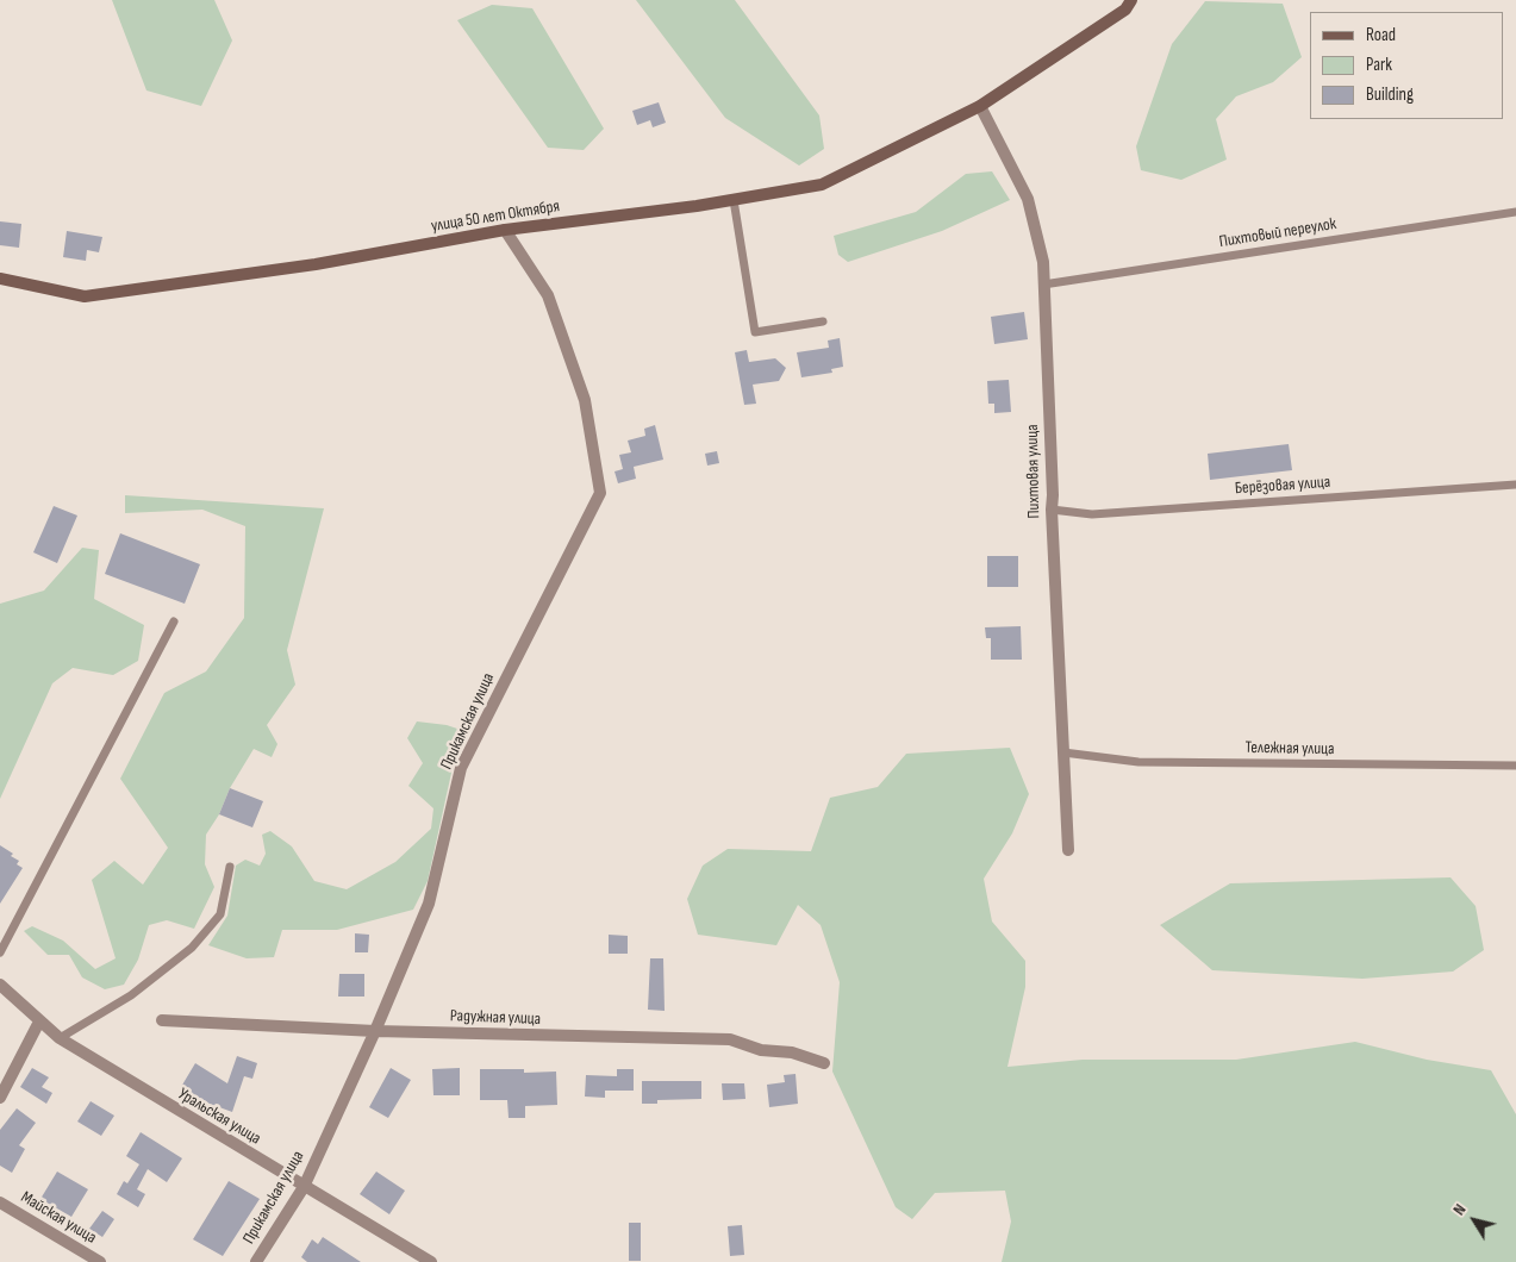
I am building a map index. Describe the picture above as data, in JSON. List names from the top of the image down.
{
  "streets": {
    "main road": ["улица 50 лет Октября"],
    "street": [
      "Пихтовая улица",
      "Прикамская улица",
      "Радужная улица",
      "Уральская улица",
      "Майская улица"
    ],
    "lane": ["Пихтовый переулок", "Берёзовая улица", "Тележная улица"]
  },
  "crossings": [
    ["улица 50 лет Октября", "Пихтовая улица"],
    ["улица 50 лет Октября", "Прикамская улица"],
    ["Пихтовый переулок", "Пихтовая улица"],
    ["Пихтовая улица", "Берёзовая улица"],
    ["Пихтовая улица", "Тележная улица"],
    ["Прикамская улица", "Радужная улица"],
    ["Прикамская улица", "Уральская улица"]
  ],
  "legend": ["Road", "Park", "Building"],
  "north": "top left"
}
